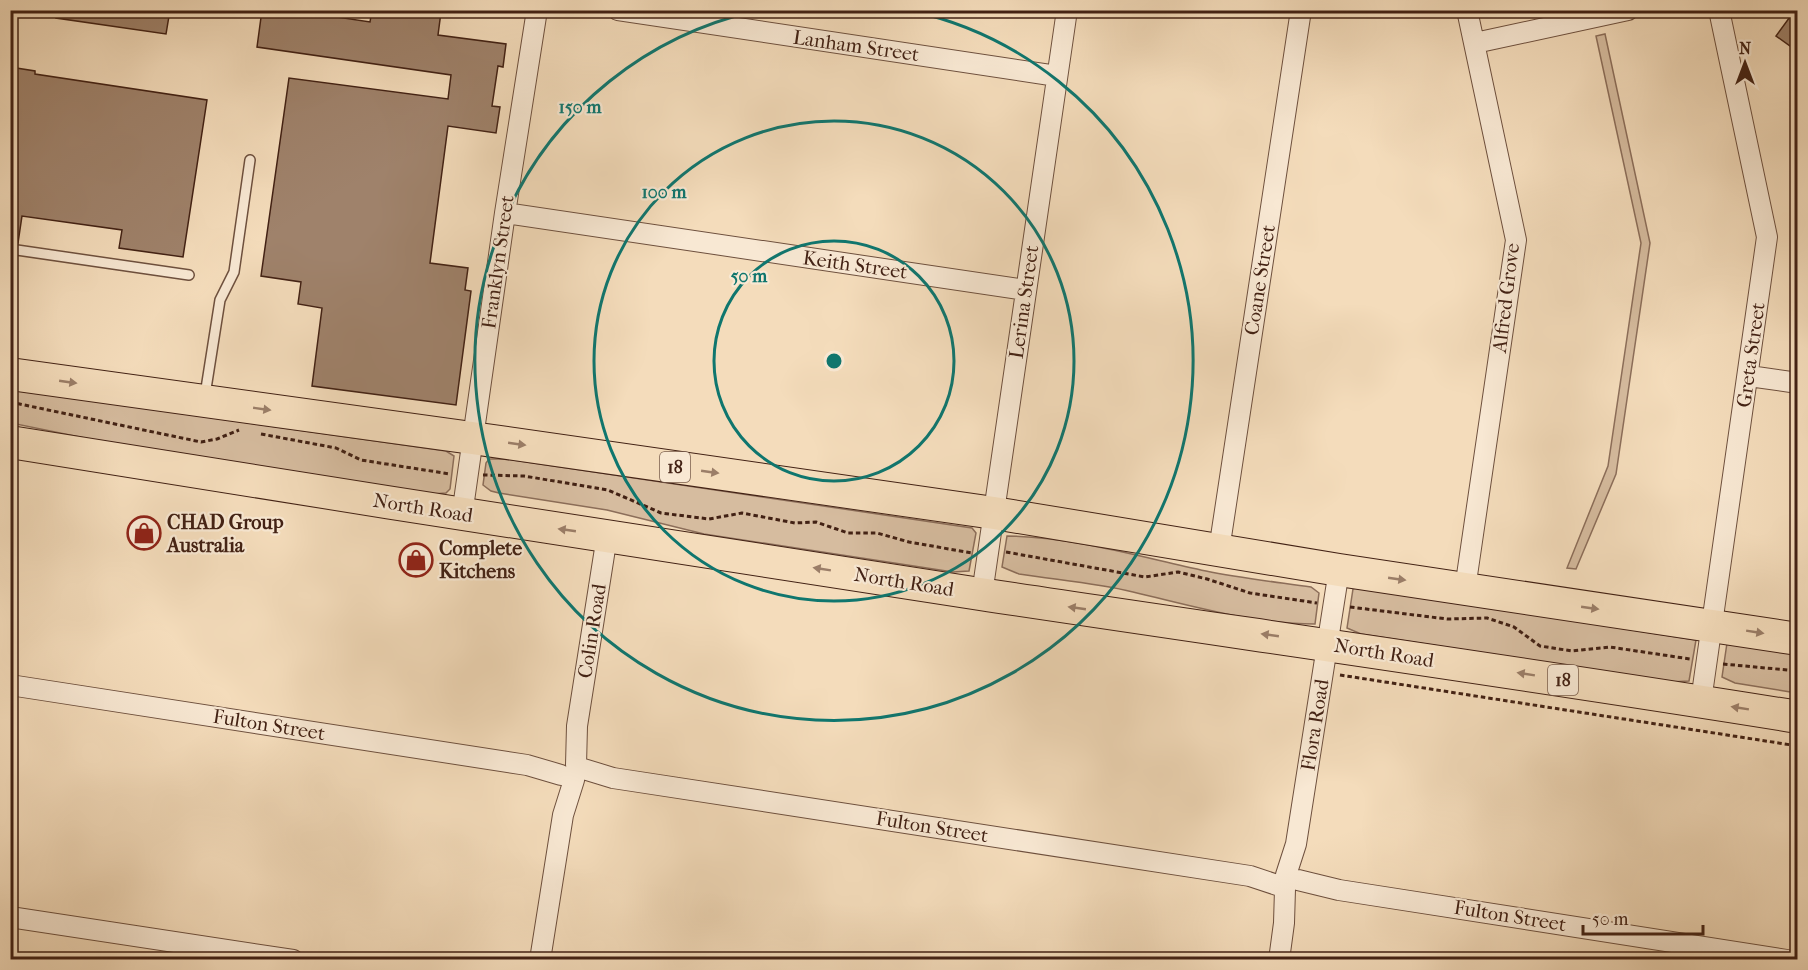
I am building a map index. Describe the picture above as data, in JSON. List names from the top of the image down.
{
  "streets": {
    "highway": ["18", "North Road"],
    "street": [
      "Lanham Street",
      "Franklyn Street",
      "Keith Street",
      "Coane Street",
      "Alfred Grove",
      "Lerina Street",
      "Greta Street",
      "Colin Road",
      "Fulton Street",
      "Flora Road"
    ]
  },
  "crossings": [
    ["Lanham Street", "Lerina Street"],
    ["Franklyn Street", "Keith Street"],
    ["Franklyn Street", "18"],
    ["Franklyn Street", "North Road"],
    ["Keith Street", "Lerina Street"],
    ["Coane Street", "18"],
    ["Alfred Grove", "18"],
    ["Lerina Street", "18"],
    ["Lerina Street", "North Road"],
    ["Greta Street", "18"],
    ["Greta Street", "North Road"],
    ["18", "Flora Road"],
    ["North Road", "Colin Road"],
    ["North Road", "Flora Road"],
    ["Colin Road", "Fulton Street"],
    ["Fulton Street", "Flora Road"]
  ],
  "places": {
    "shop": ["CHAD Group Australia", "Complete Kitchens"]
  },
  "scale_bar": "50 m",
  "north": "top",
  "rings": ["150 m", "100 m", "50 m"]
}
